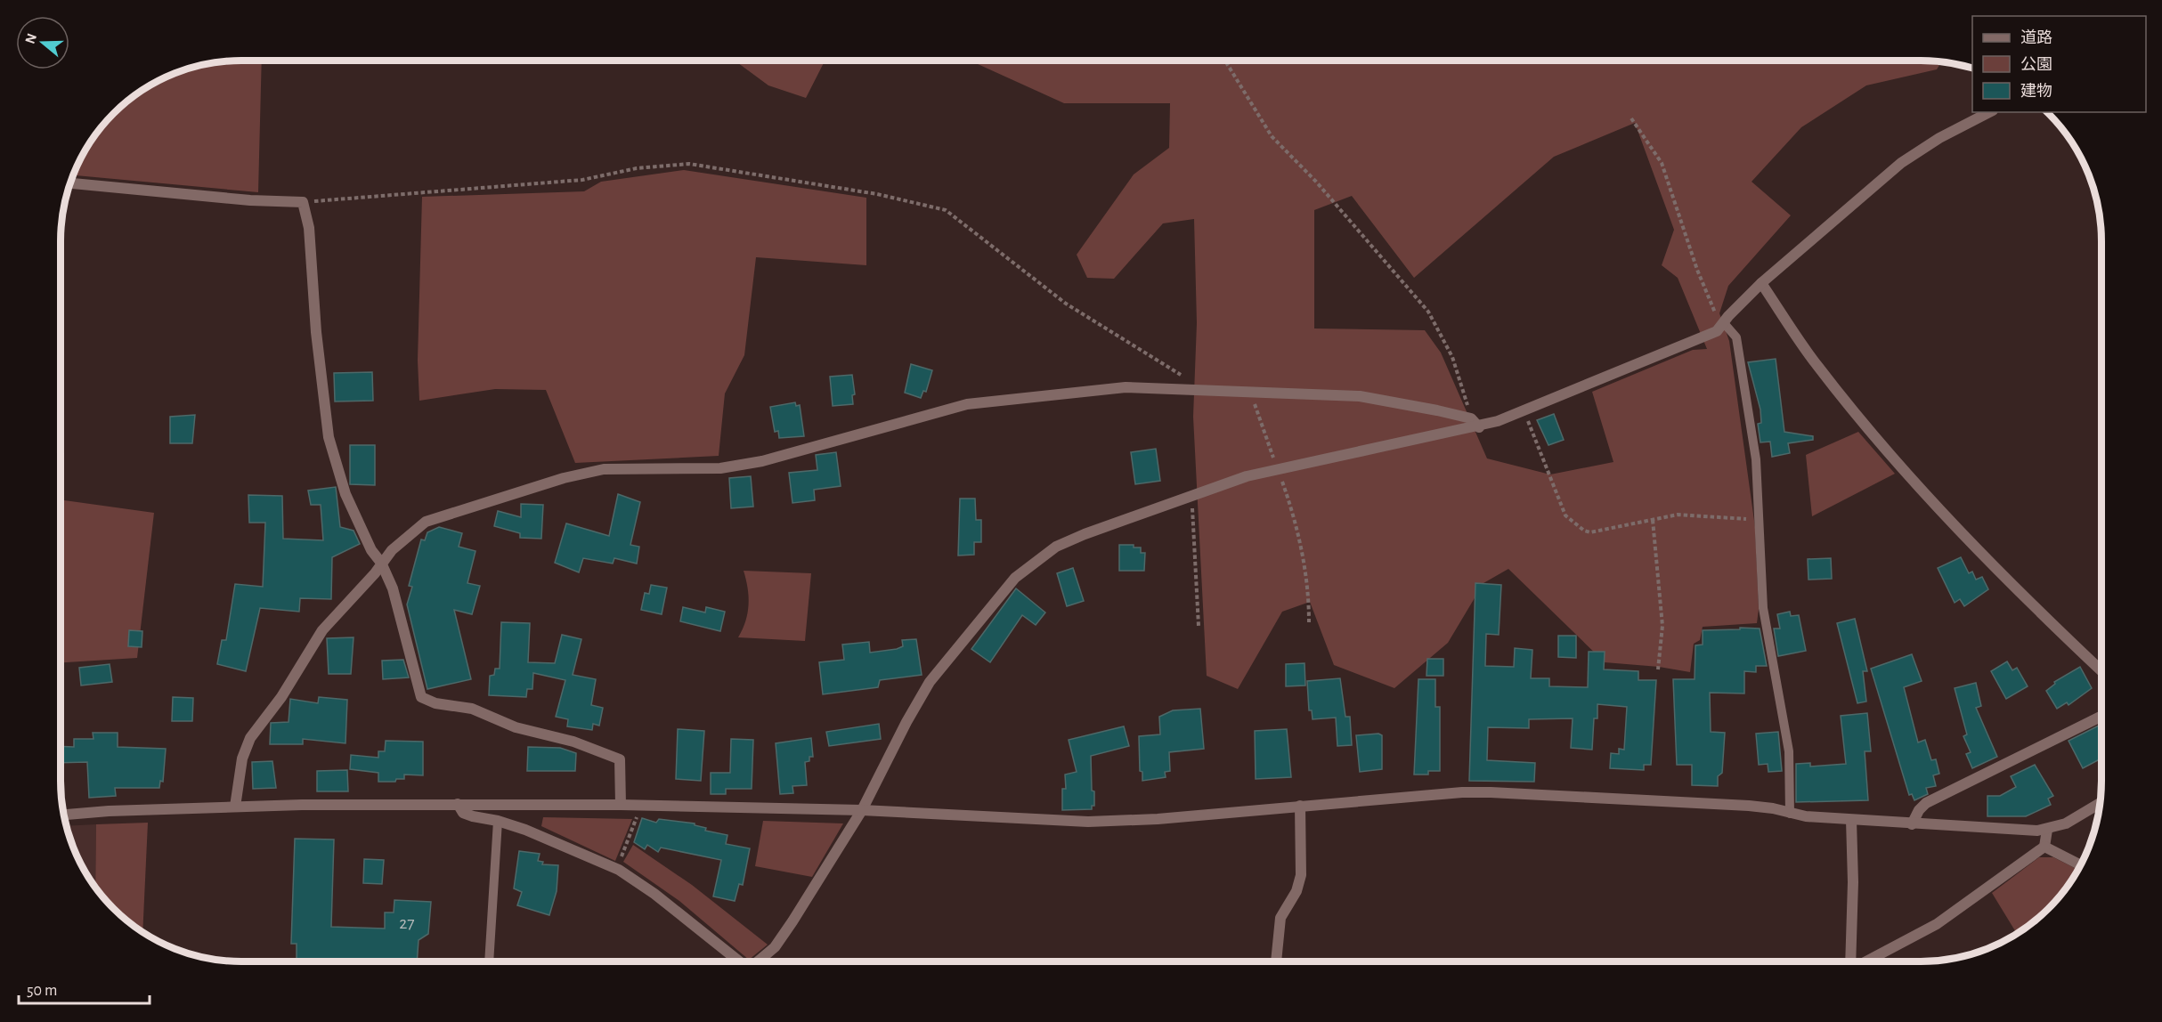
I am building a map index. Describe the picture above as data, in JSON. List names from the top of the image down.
{
  "house_numbers": ["27"],
  "legend": ["道路", "公園", "建物"],
  "scale_bar": "50 m",
  "north": "left"
}
